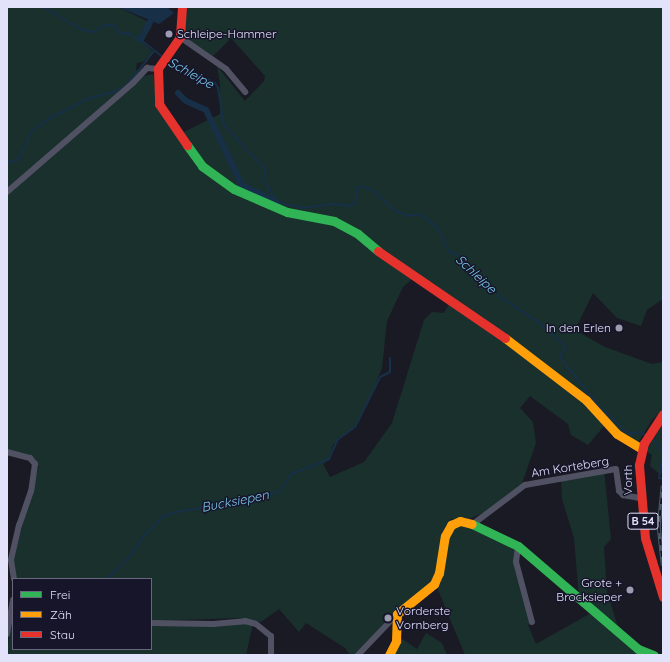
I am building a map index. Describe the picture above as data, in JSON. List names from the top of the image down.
{
  "streets": {
    "street": ["Am Korteberg", "Vorth", "B 54"]
  },
  "crossings": [
    ["Am Korteberg", "Vorth"]
  ],
  "water": ["Schleipe", "Bucksiepen"],
  "places": [
    "Schleipe-Hammer",
    "In den Erlen",
    "Grote + Brocksieper",
    "Vorderste Vornberg"
  ],
  "legend": ["Frei", "Zäh", "Stau"]
}
